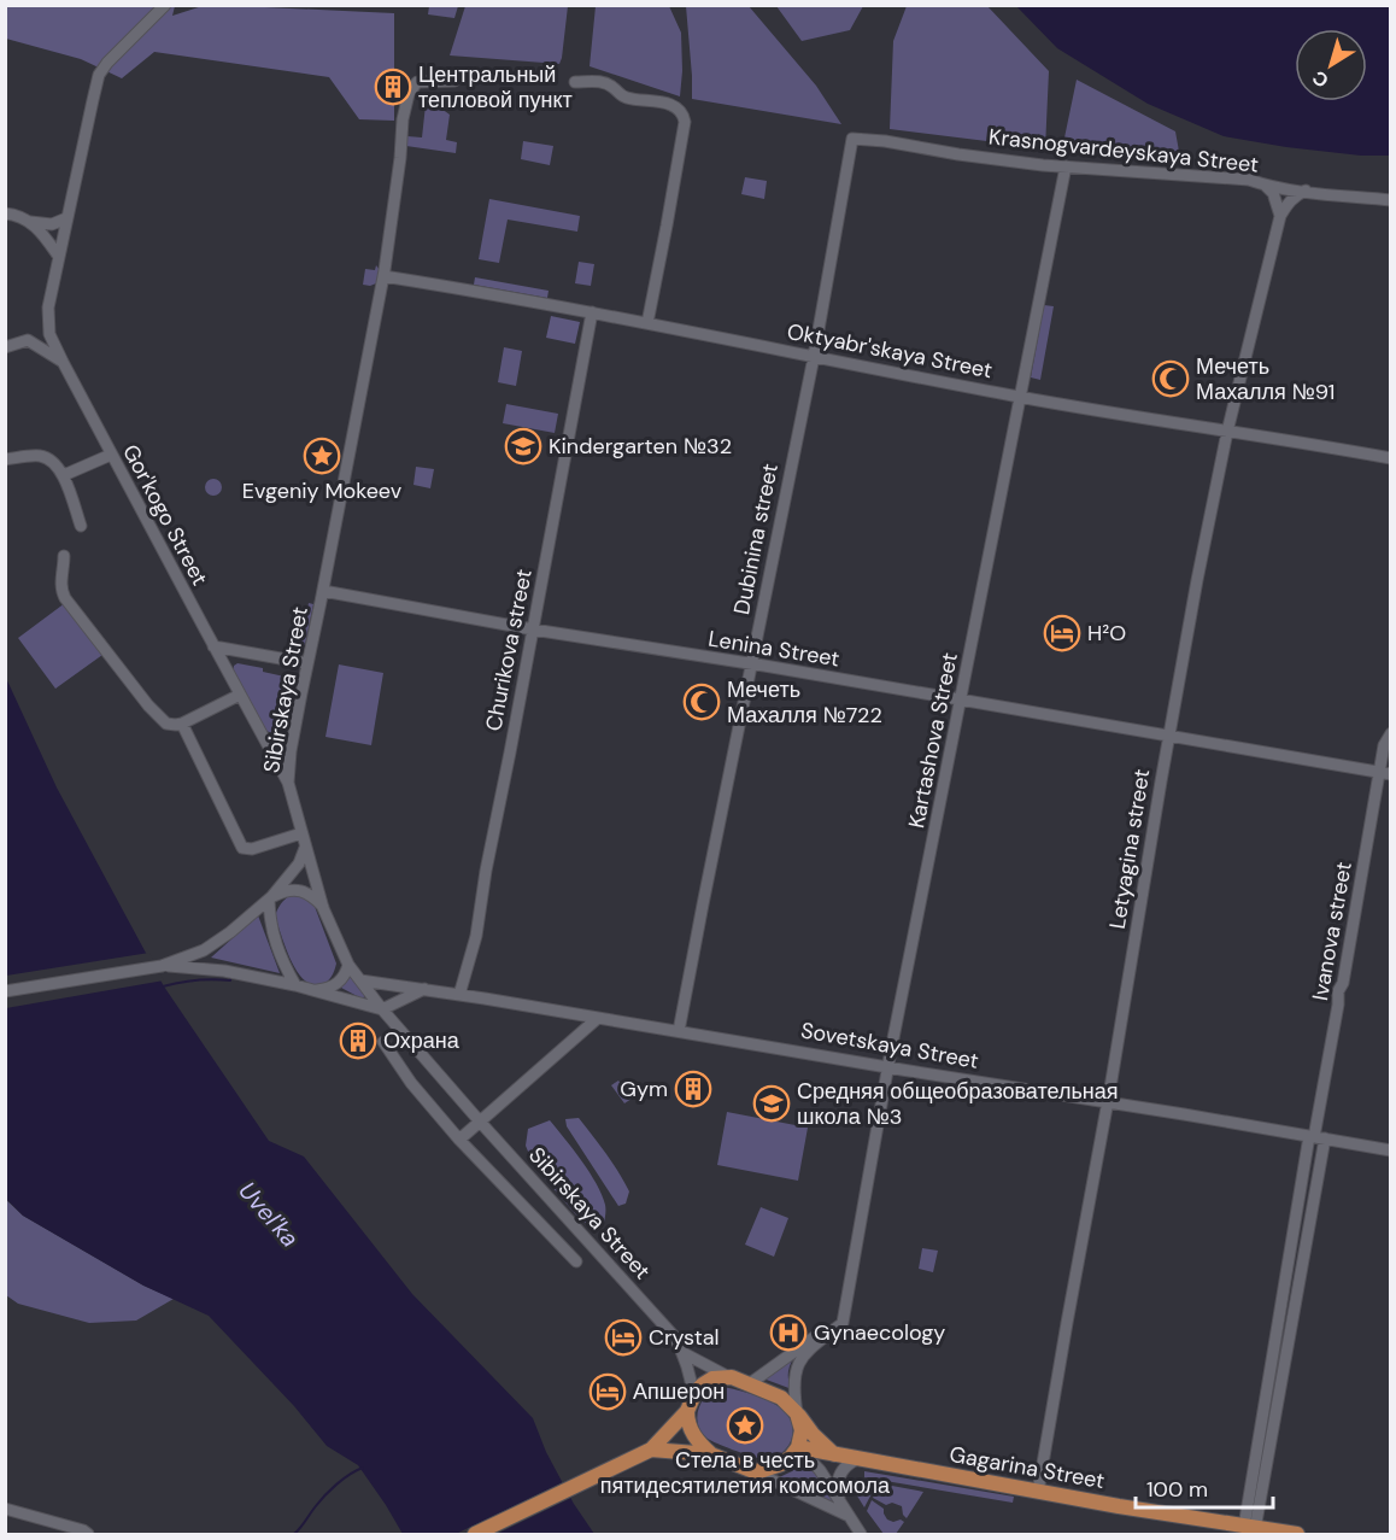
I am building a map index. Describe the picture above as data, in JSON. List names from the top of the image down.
{
  "streets": {
    "main road": ["Gagarina Street"],
    "street": [
      "Krasnogvardeyskaya Street",
      "Oktyabr'skaya Street",
      "Gor'kogo Street",
      "Dubinina street",
      "Lenina Street",
      "Churikova street",
      "Sibirskaya Street",
      "Kartashova Street",
      "Letyagina street",
      "Ivanova street",
      "Sovetskaya Street"
    ]
  },
  "crossings": [
    ["Krasnogvardeyskaya Street", "Dubinina street"],
    ["Krasnogvardeyskaya Street", "Kartashova Street"],
    ["Oktyabr'skaya Street", "Dubinina street"],
    ["Oktyabr'skaya Street", "Churikova street"],
    ["Oktyabr'skaya Street", "Sibirskaya Street"],
    ["Oktyabr'skaya Street", "Kartashova Street"],
    ["Oktyabr'skaya Street", "Letyagina street"],
    ["Gor'kogo Street", "Sibirskaya Street"],
    ["Dubinina street", "Lenina Street"],
    ["Dubinina street", "Sovetskaya Street"],
    ["Lenina Street", "Churikova street"],
    ["Lenina Street", "Sibirskaya Street"],
    ["Lenina Street", "Kartashova Street"],
    ["Lenina Street", "Letyagina street"],
    ["Lenina Street", "Ivanova street"],
    ["Churikova street", "Sovetskaya Street"],
    ["Sibirskaya Street", "Sovetskaya Street"],
    ["Sibirskaya Street", "Gagarina Street"],
    ["Kartashova Street", "Sovetskaya Street"],
    ["Letyagina street", "Sovetskaya Street"],
    ["Letyagina street", "Gagarina Street"],
    ["Ivanova street", "Sovetskaya Street"],
    ["Ivanova street", "Gagarina Street"]
  ],
  "water": ["Uvel'ka"],
  "places": {
    "building": ["Центральный тепловой пункт", "Охрана", "Gym"],
    "mosque": ["Мечеть Махалля №91", "Мечеть Махалля №722"],
    "school or university": ["Kindergarten №32", "Средняя общеобразовательная школа №3"],
    "place": ["Evgeniy Mokeev", "Стела в честь пятидесятилетия комсомола"],
    "hotel": ["H²O", "Crystal", "Апшерон"],
    "hospital": ["Gynaecology"]
  },
  "scale_bar": "100 m",
  "north": "bottom left"
}
